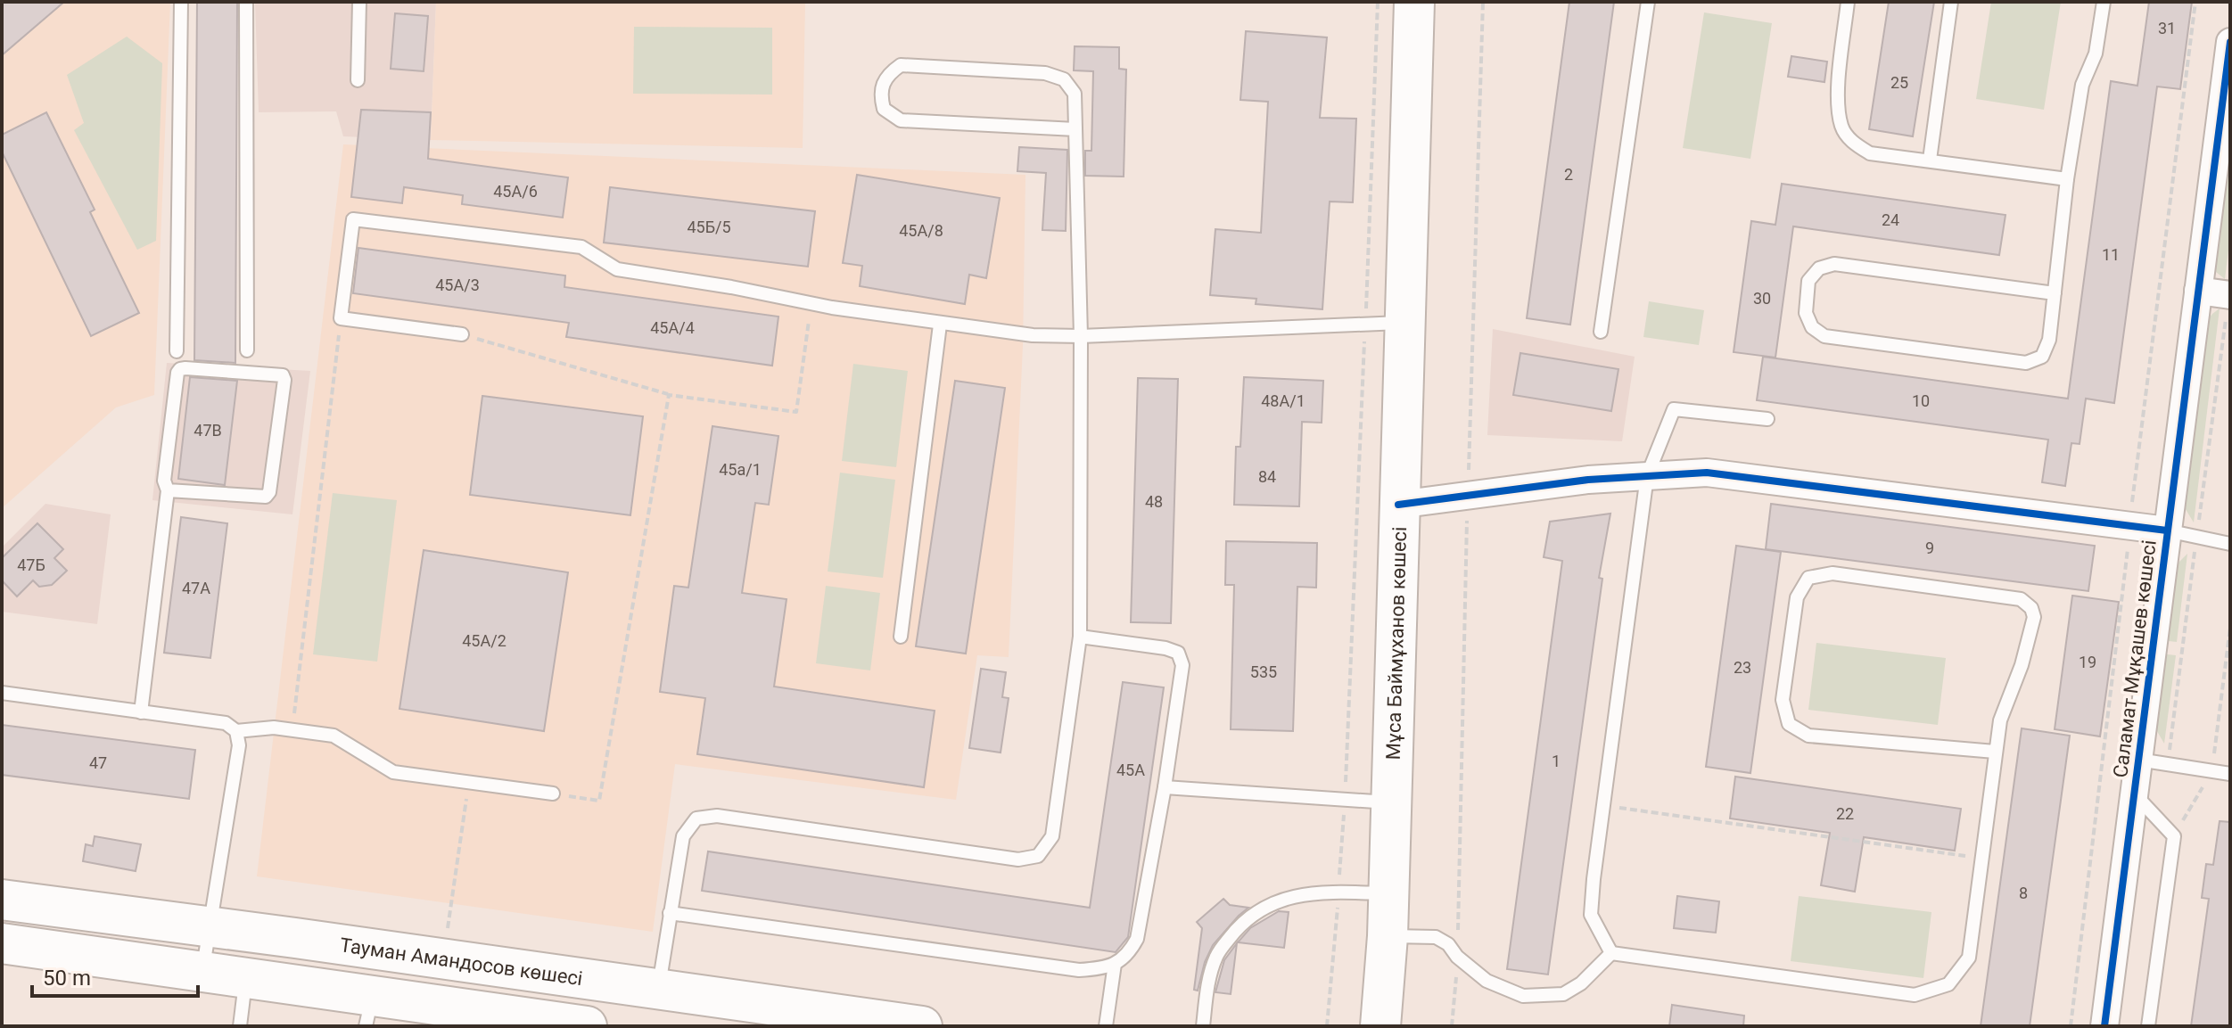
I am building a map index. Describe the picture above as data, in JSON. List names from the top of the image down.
{
  "streets": {
    "main road": ["Мұса Баймұханов көшесі", "Тауман Амандосов көшесі"],
    "street": ["Саламат Мұқашев көшесі"]
  },
  "house_numbers": [
    "31",
    "25",
    "2",
    "45А/6",
    "24",
    "45Б/5",
    "45А/8",
    "11",
    "45А/3",
    "30",
    "45А/4",
    "48А/1",
    "10",
    "47В",
    "45а/1",
    "84",
    "48",
    "9",
    "47Б",
    "47А",
    "45А/2",
    "19",
    "23",
    "535",
    "1",
    "47",
    "45А",
    "22",
    "8"
  ],
  "scale_bar": "50 m"
}
